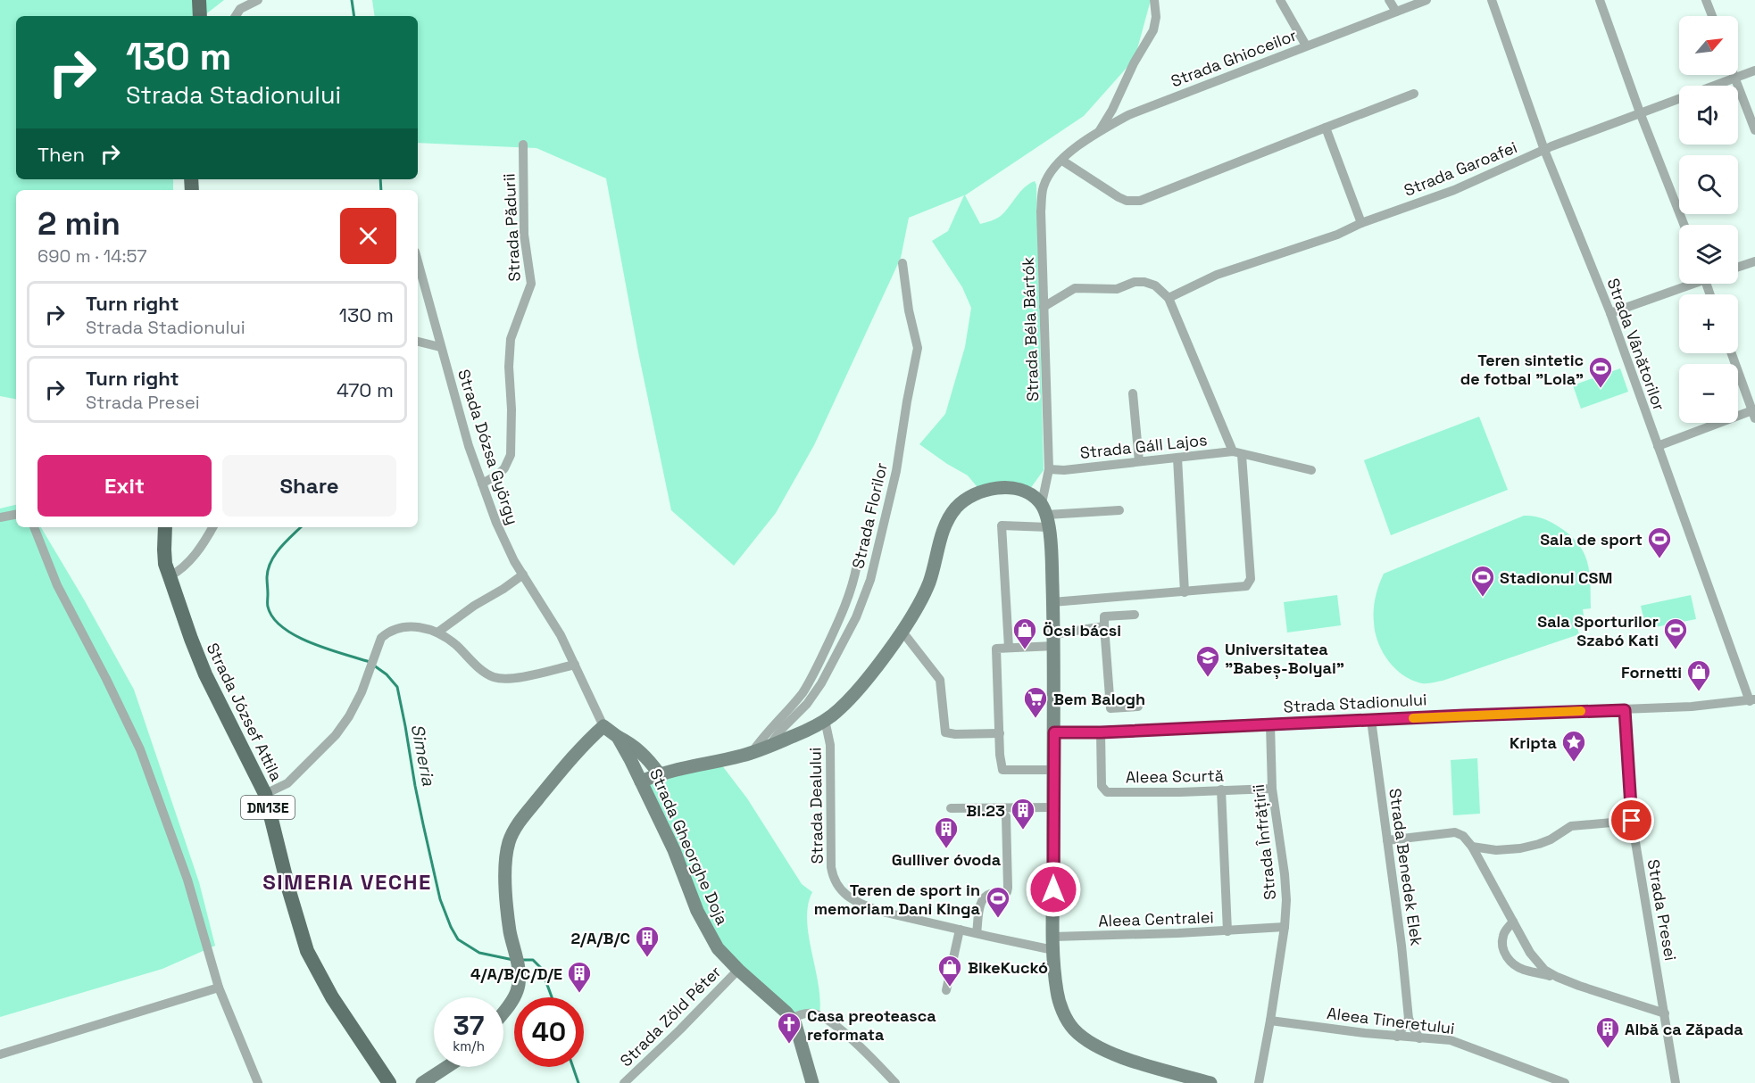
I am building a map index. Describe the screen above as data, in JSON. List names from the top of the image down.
{
  "streets": {
    "main road": ["Strada József Attila", "DN13E"],
    "street": [
      "Strada Ghioceilor",
      "Strada Garoafei",
      "Strada Pădurii",
      "Strada Béla Bártók",
      "Strada Vânătorilor",
      "Strada Gáll Lajos",
      "Strada Dózsa György",
      "Strada Florilor",
      "Strada Stadionului",
      "Aleea Scurtă",
      "Strada Dealului",
      "Strada Înfrățirii",
      "Strada Gheorghe Doja",
      "Strada Benedek Elek",
      "Strada Presei",
      "Aleea Centralei",
      "Strada Zöld Péter",
      "Aleea Tineretului"
    ]
  },
  "crossings": [
    ["Strada Ghioceilor", "Strada Béla Bártók"],
    ["Strada Garoafei", "Strada Vânătorilor"],
    ["Strada Pădurii", "Strada Dózsa György"],
    ["Strada Béla Bártók", "Strada Gáll Lajos"],
    ["Strada Vânătorilor", "Strada Stadionului"],
    ["Strada Dózsa György", "Strada Gheorghe Doja"],
    ["Strada Stadionului", "Aleea Scurtă"],
    ["Strada Stadionului", "Strada Înfrățirii"],
    ["Strada Stadionului", "Strada Benedek Elek"],
    ["Strada Stadionului", "Strada Presei"],
    ["Aleea Scurtă", "Strada Înfrățirii"],
    ["Aleea Scurtă", "Aleea Centralei"],
    ["Strada Dealului", "Aleea Centralei"],
    ["Strada Înfrățirii", "Aleea Centralei"],
    ["Strada Înfrățirii", "Aleea Tineretului"],
    ["Strada Gheorghe Doja", "Strada Zöld Péter"],
    ["Strada Benedek Elek", "Aleea Tineretului"]
  ],
  "districts": ["SIMERIA VECHE"],
  "water": ["Simeria"],
  "places": {
    "sports": [
      "Teren sintetic de fotbal \"Lola\"",
      "Sala de sport",
      "Stadionul CSM",
      "Sala Sporturilor Szabó Kati",
      "Teren de sport in memoriam Dani Kinga"
    ],
    "shop": ["Öcsi bácsi", "Fornetti", "BikeKuckó"],
    "school or university": ["Universitatea \"Babeș-Bolyai\""],
    "supermarket": ["Bem Balogh"],
    "place": ["Kripta"],
    "building": [
      "Bl.23",
      "Gulliver óvoda",
      "2/A/B/C",
      "4/A/B/C/D/E",
      "Albă ca Zăpada"
    ],
    "church": ["Casa preoteasca reformata"]
  },
  "north": "top right",
  "page": {
    "map_buttons": ["+", "−"],
    "turn": ["130 m", "Strada Stadionului"],
    "then": "Then",
    "heading": ["2 min", "690 m · 14:57"],
    "list": [
      {
        "name": "Turn right",
        "note": "Strada Stadionului",
        "value": "130 m"
      },
      {
        "name": "Turn right",
        "note": "Strada Presei",
        "value": "470 m"
      }
    ],
    "buttons": ["Exit", "Share"],
    "speed": "37 km/h",
    "limit": "40"
  }
}
